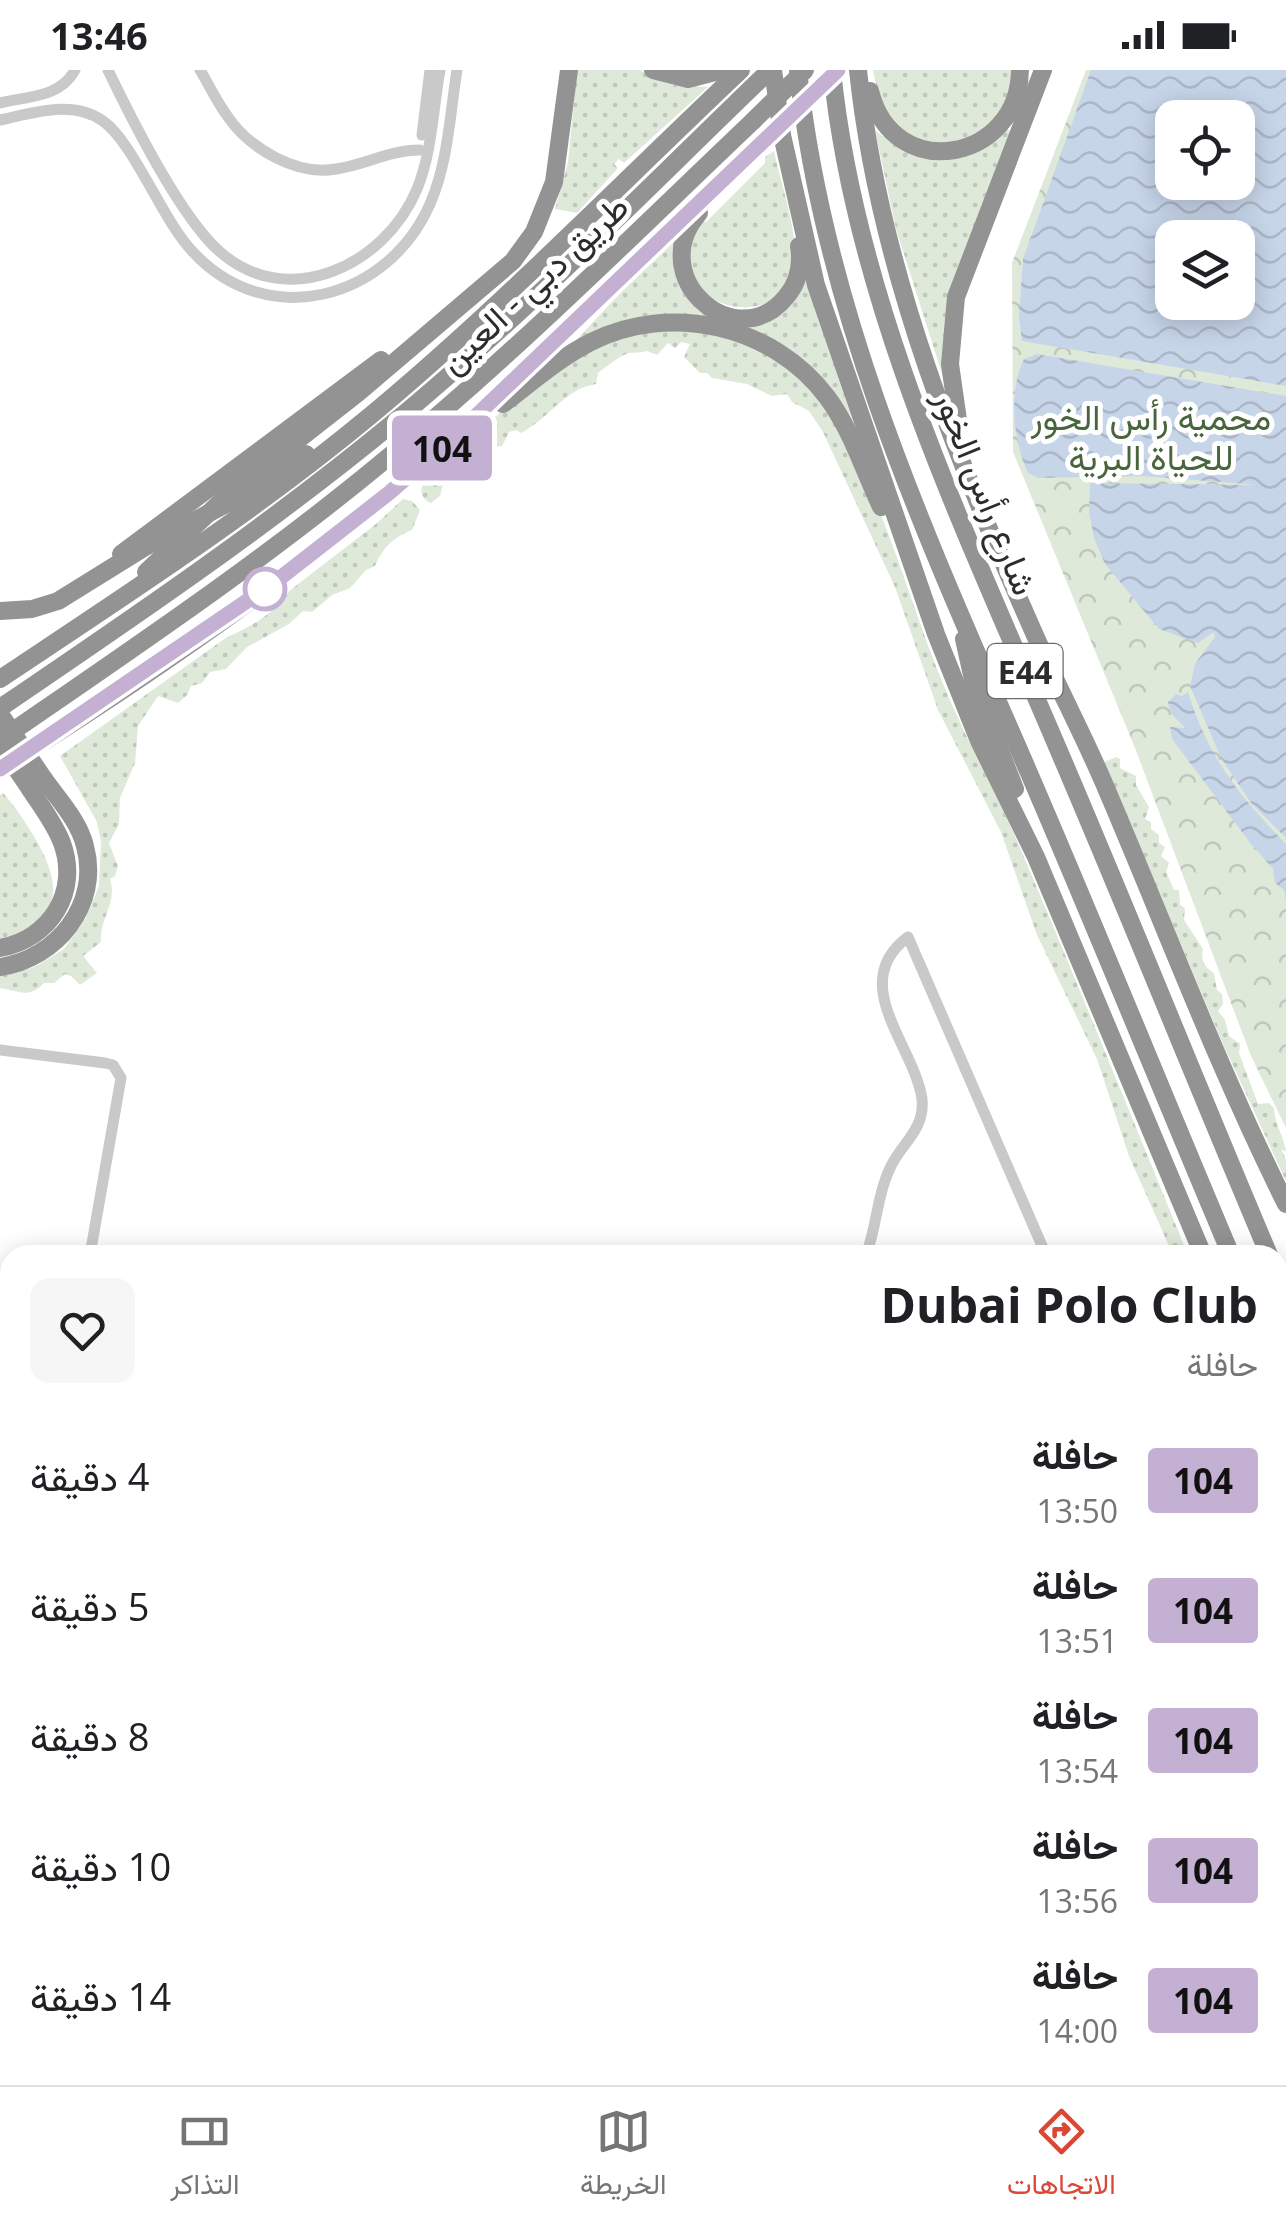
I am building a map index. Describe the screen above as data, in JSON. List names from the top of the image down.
{
  "streets": {
    "highway": ["طريق دبي - العين", "شارع رأس الخور", "E44"]
  },
  "crossings": [
    ["طريق دبي - العين", "شارع رأس الخور"]
  ],
  "parks": ["محمية رأس الخور للحياة البرية"],
  "lines": ["bus line 104"],
  "page": {
    "status": "13:46",
    "on_map": "104",
    "heading": ["Dubai Polo Club", "حافلة"],
    "list": [
      {
        "mark": "104",
        "name": "حافلة",
        "note": "13:50",
        "value": "4 دقيقة"
      },
      {
        "mark": "104",
        "name": "حافلة",
        "note": "13:51",
        "value": "5 دقيقة"
      },
      {
        "mark": "104",
        "name": "حافلة",
        "note": "13:54",
        "value": "8 دقيقة"
      },
      {
        "mark": "104",
        "name": "حافلة",
        "note": "13:56",
        "value": "10 دقيقة"
      },
      {
        "mark": "104",
        "name": "حافلة",
        "note": "14:00",
        "value": "14 دقيقة"
      }
    ],
    "tabs": ["الاتجاهات", "الخريطة", "التذاكر"]
  }
}
